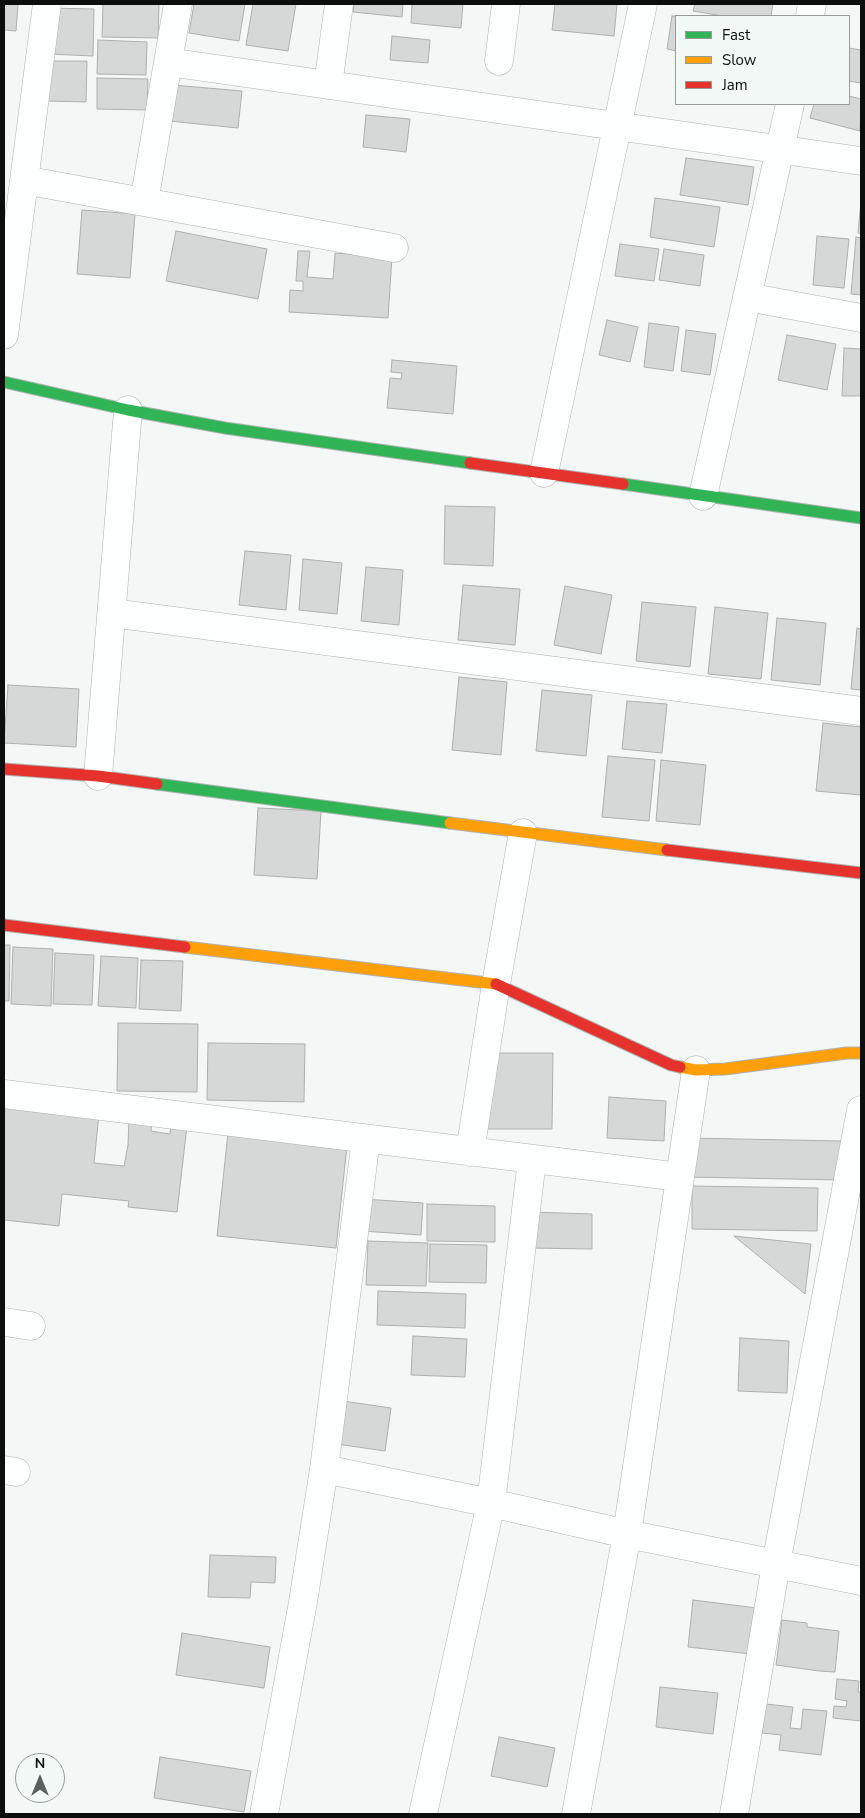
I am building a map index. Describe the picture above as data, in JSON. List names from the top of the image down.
{
  "legend": ["Fast", "Slow", "Jam"],
  "north": "top"
}
